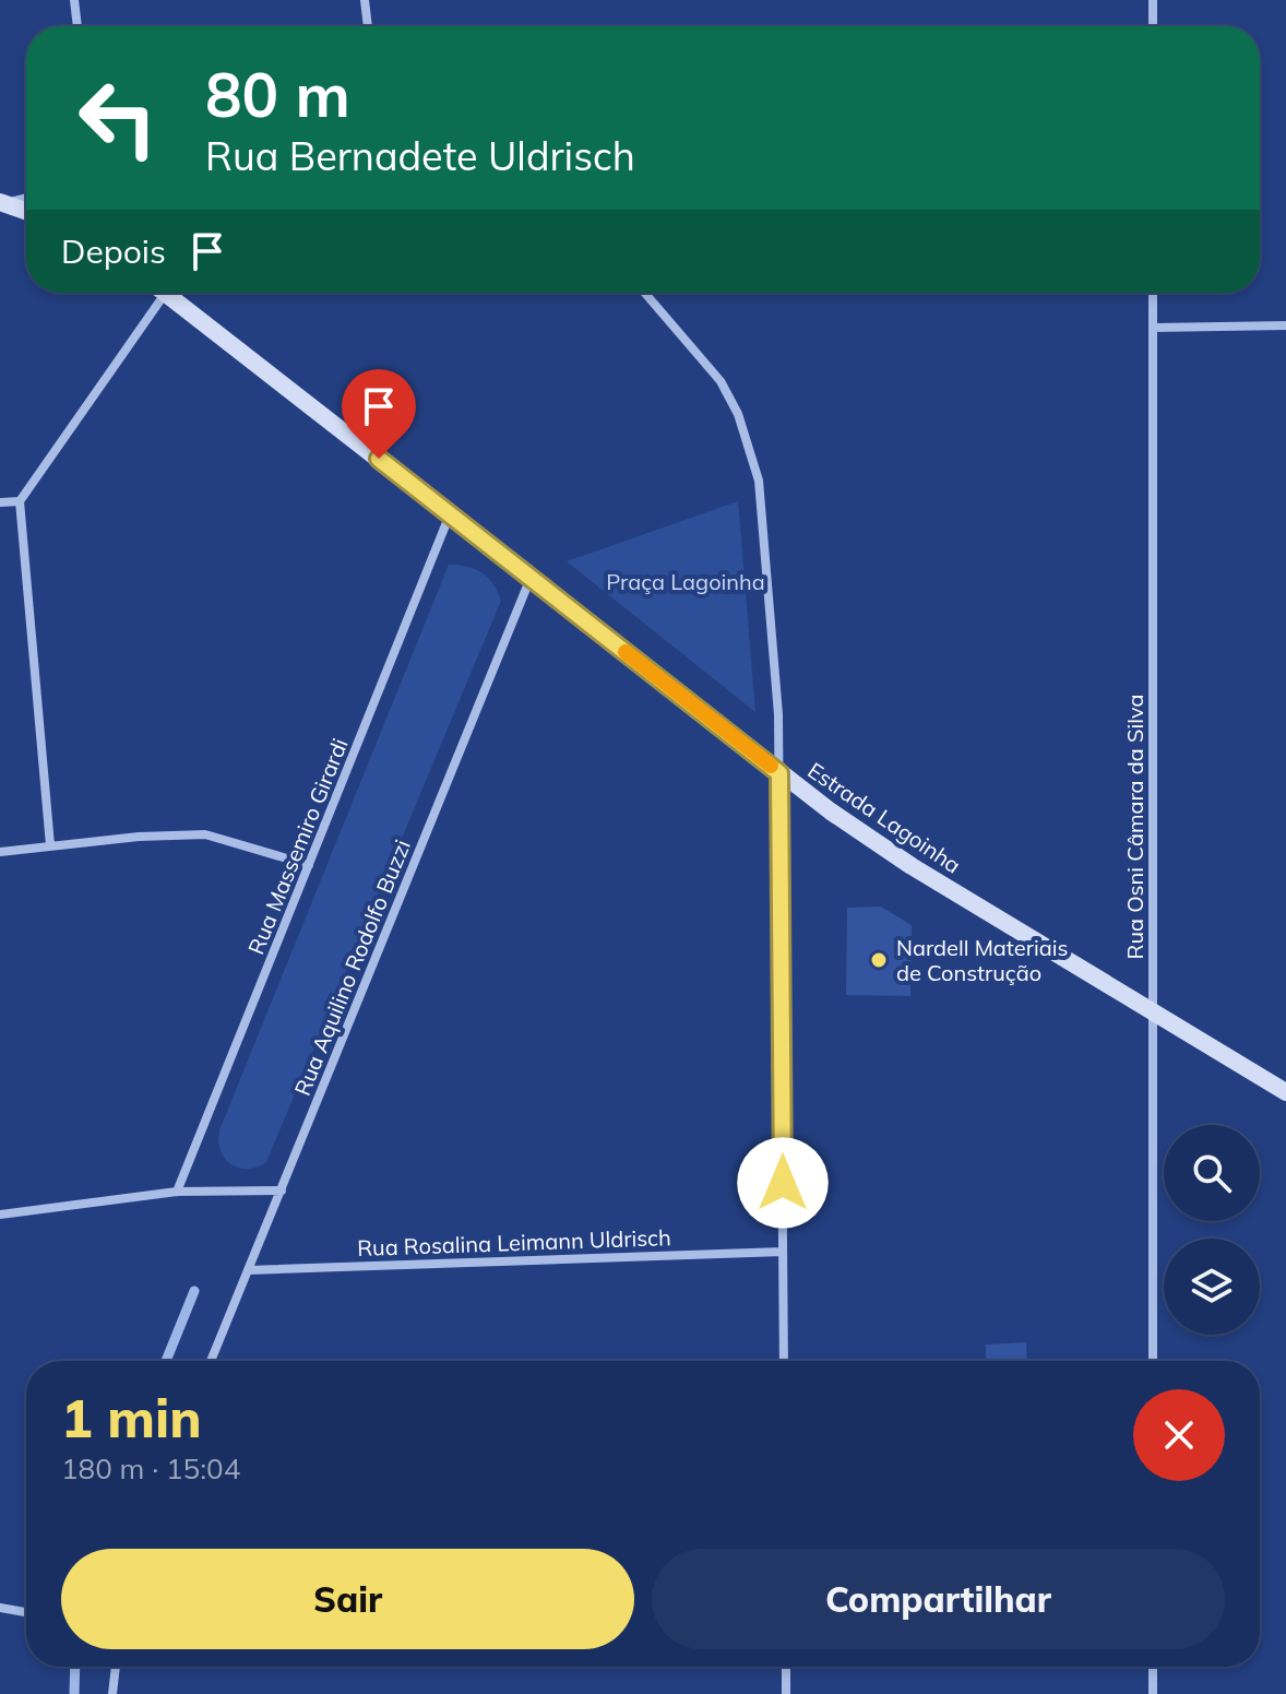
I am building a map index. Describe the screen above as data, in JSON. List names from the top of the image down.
{
  "streets": {
    "main road": ["Estrada Lagoinha"],
    "street": [
      "Rua Osni Câmara da Silva",
      "Rua Massemiro Girardi",
      "Rua Aquilino Rodolfo Buzzi",
      "Rua Rosalina Leimann Uldrisch"
    ]
  },
  "crossings": [
    ["Estrada Lagoinha", "Rua Osni Câmara da Silva"],
    ["Rua Aquilino Rodolfo Buzzi", "Rua Rosalina Leimann Uldrisch"]
  ],
  "parks": ["Praça Lagoinha"],
  "places": ["Nardell Materiais de Construção"],
  "page": {
    "turn": ["80 m", "Rua Bernadete Uldrisch"],
    "then": "Depois",
    "heading": ["1 min", "180 m · 15:04"],
    "buttons": ["Sair", "Compartilhar"]
  }
}
